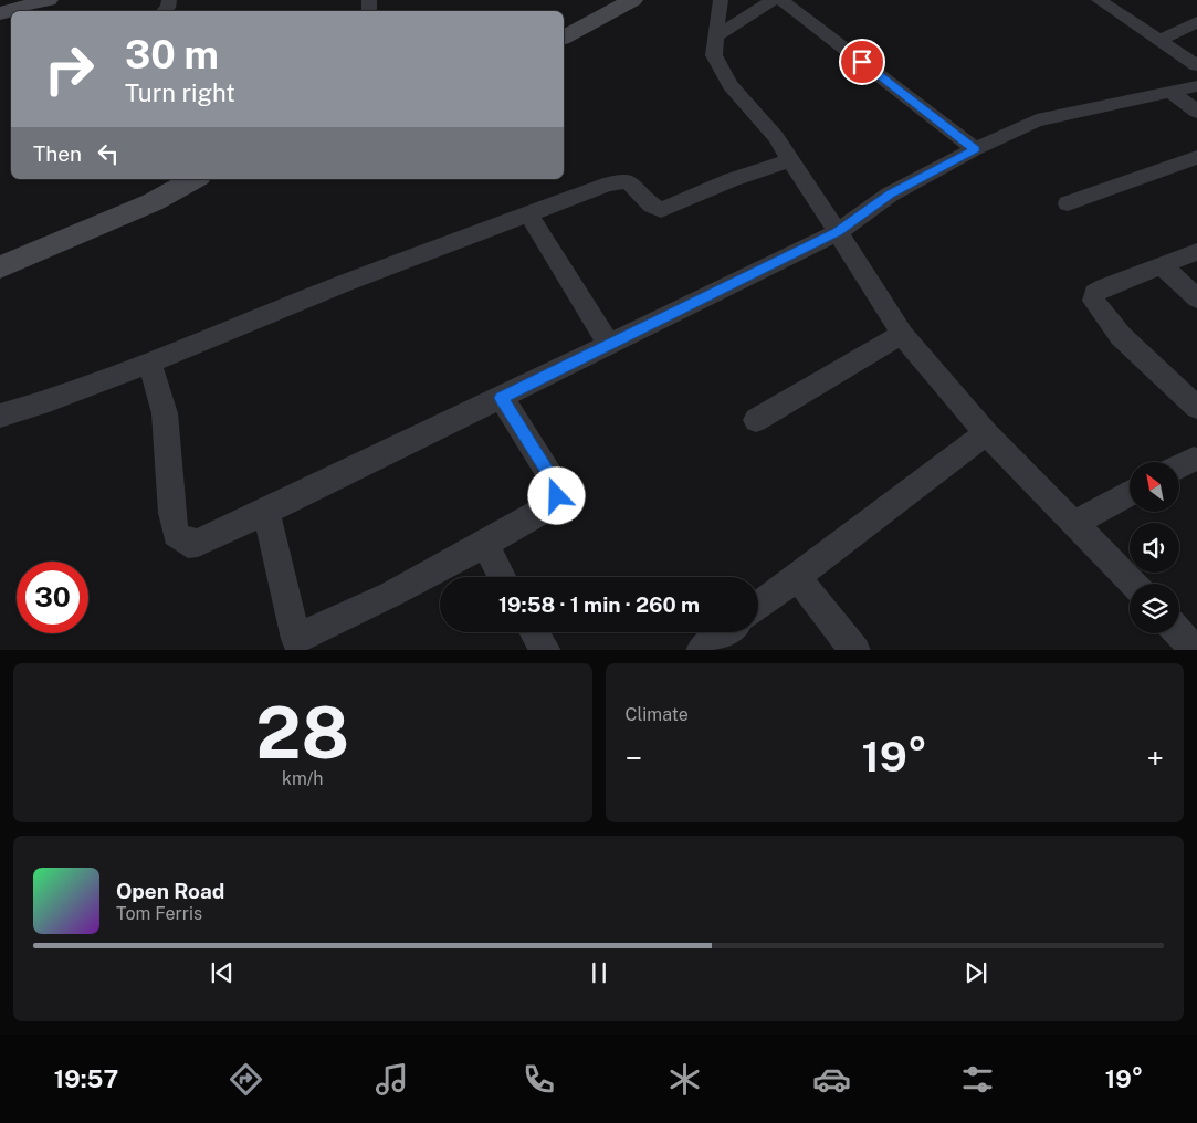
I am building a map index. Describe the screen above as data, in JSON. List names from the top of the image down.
{
  "north": "top left",
  "page": {
    "turn": ["30 m", "Turn right"],
    "then": "Then",
    "limit": "30",
    "trip": "19:58 · 1 min · 260 m",
    "tile": [
      ["28", "km/h"],
      "Climate"
    ],
    "heat": ["−", "19°", "+"],
    "song": ["Open Road", "Tom Ferris"],
    "tabs": ["19:57", "19°"]
  }
}
